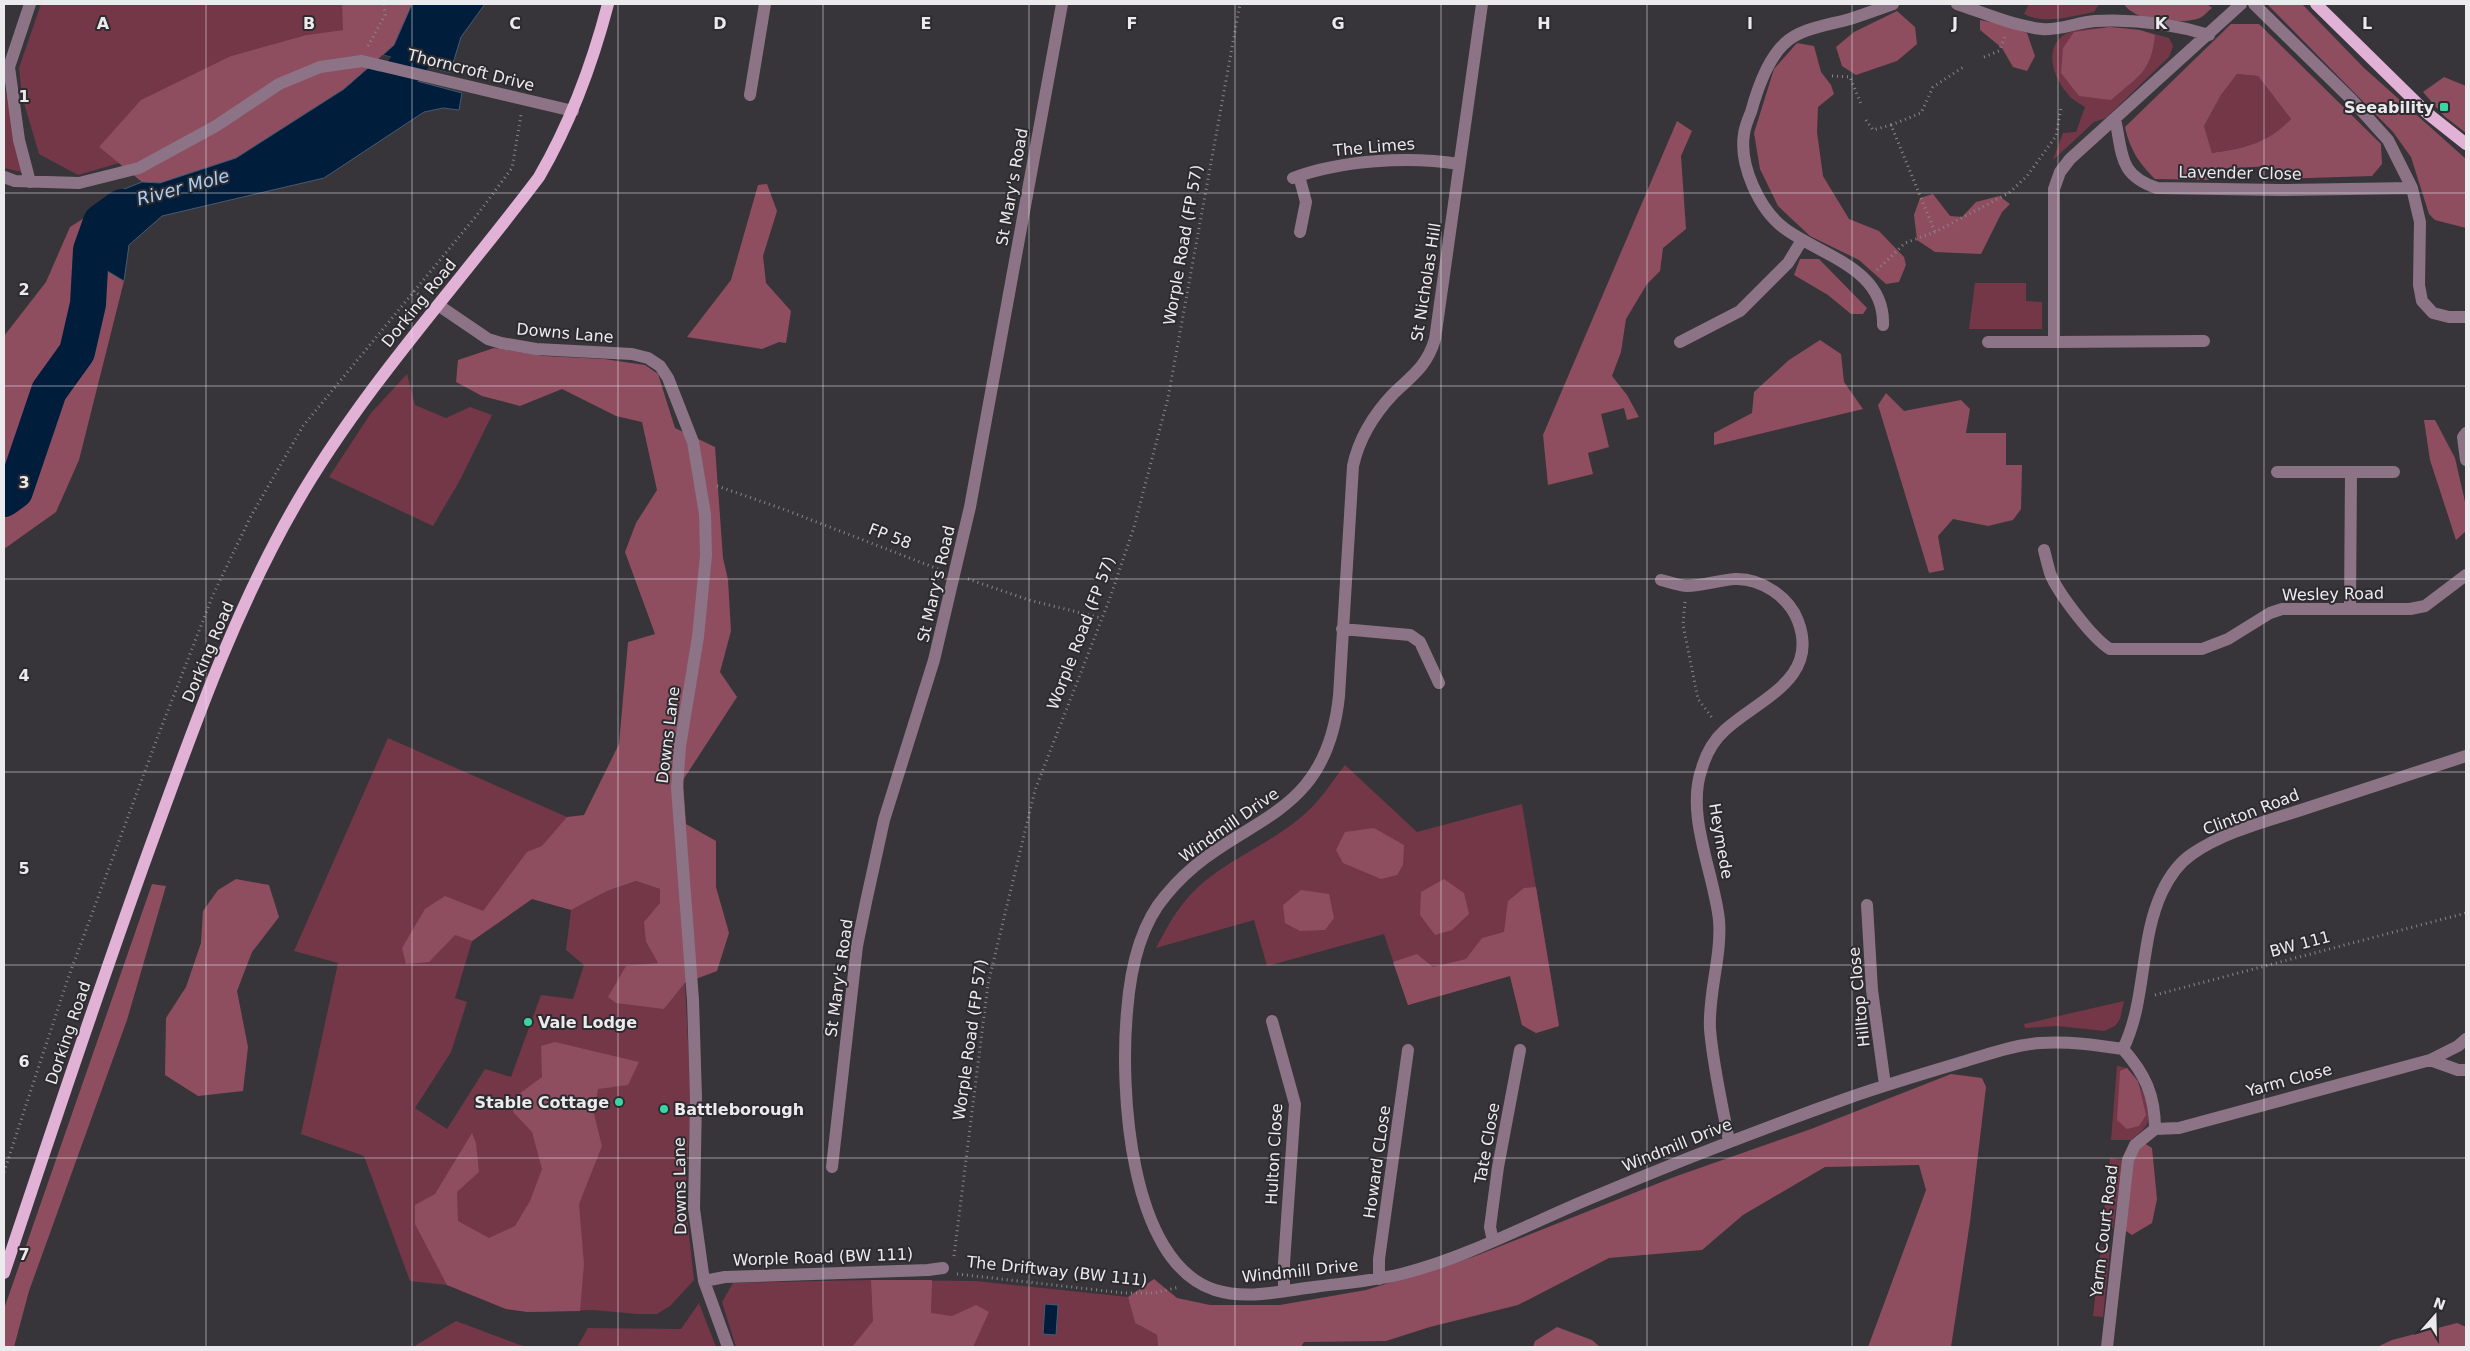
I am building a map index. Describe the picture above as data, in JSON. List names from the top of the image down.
{
  "streets": {
    "main road": ["Dorking Road"],
    "street": [
      "Thorncroft Drive",
      "The Limes",
      "Lavender Close",
      "St Mary's Road",
      "St Nicholas Hill",
      "Downs Lane",
      "Wesley Road",
      "Clinton Road",
      "Windmill Drive",
      "Heymede",
      "Hilltop Close",
      "Yarm Close",
      "Tate Close",
      "Hulton Close",
      "Howard CLose",
      "Yarm Court Road",
      "Worple Road (BW 111)"
    ],
    "path": [
      "Worple Road (FP 57)",
      "FP 58",
      "BW 111",
      "The Driftway (BW 111)"
    ]
  },
  "crossings": [
    ["Thorncroft Drive", "Dorking Road"],
    ["The Limes", "St Nicholas Hill"],
    ["St Mary's Road", "FP 58"],
    ["Worple Road (FP 57)", "FP 58"],
    ["Worple Road (FP 57)", "Worple Road (BW 111)"],
    ["Worple Road (FP 57)", "The Driftway (BW 111)"],
    ["St Nicholas Hill", "Windmill Drive"],
    ["Dorking Road", "Downs Lane"],
    ["Downs Lane", "FP 58"],
    ["Downs Lane", "Worple Road (BW 111)"],
    ["Clinton Road", "Windmill Drive"],
    ["Clinton Road", "BW 111"],
    ["Windmill Drive", "Heymede"],
    ["Windmill Drive", "Hilltop Close"],
    ["Windmill Drive", "Tate Close"],
    ["Windmill Drive", "Hulton Close"],
    ["Windmill Drive", "Howard CLose"],
    ["Windmill Drive", "The Driftway (BW 111)"],
    ["Yarm Close", "Yarm Court Road"],
    ["Worple Road (BW 111)", "The Driftway (BW 111)"]
  ],
  "water": ["River Mole"],
  "places": {
    "transit": ["Seeability"],
    "other": ["Vale Lodge", "Stable Cottage", "Battleborough"]
  },
  "north": "top",
  "grid": {
    "columns": [
      "A",
      "B",
      "C",
      "D",
      "E",
      "F",
      "G",
      "H",
      "I",
      "J",
      "K",
      "L"
    ],
    "rows": [
      "1",
      "2",
      "3",
      "4",
      "5",
      "6",
      "7"
    ]
  }
}
